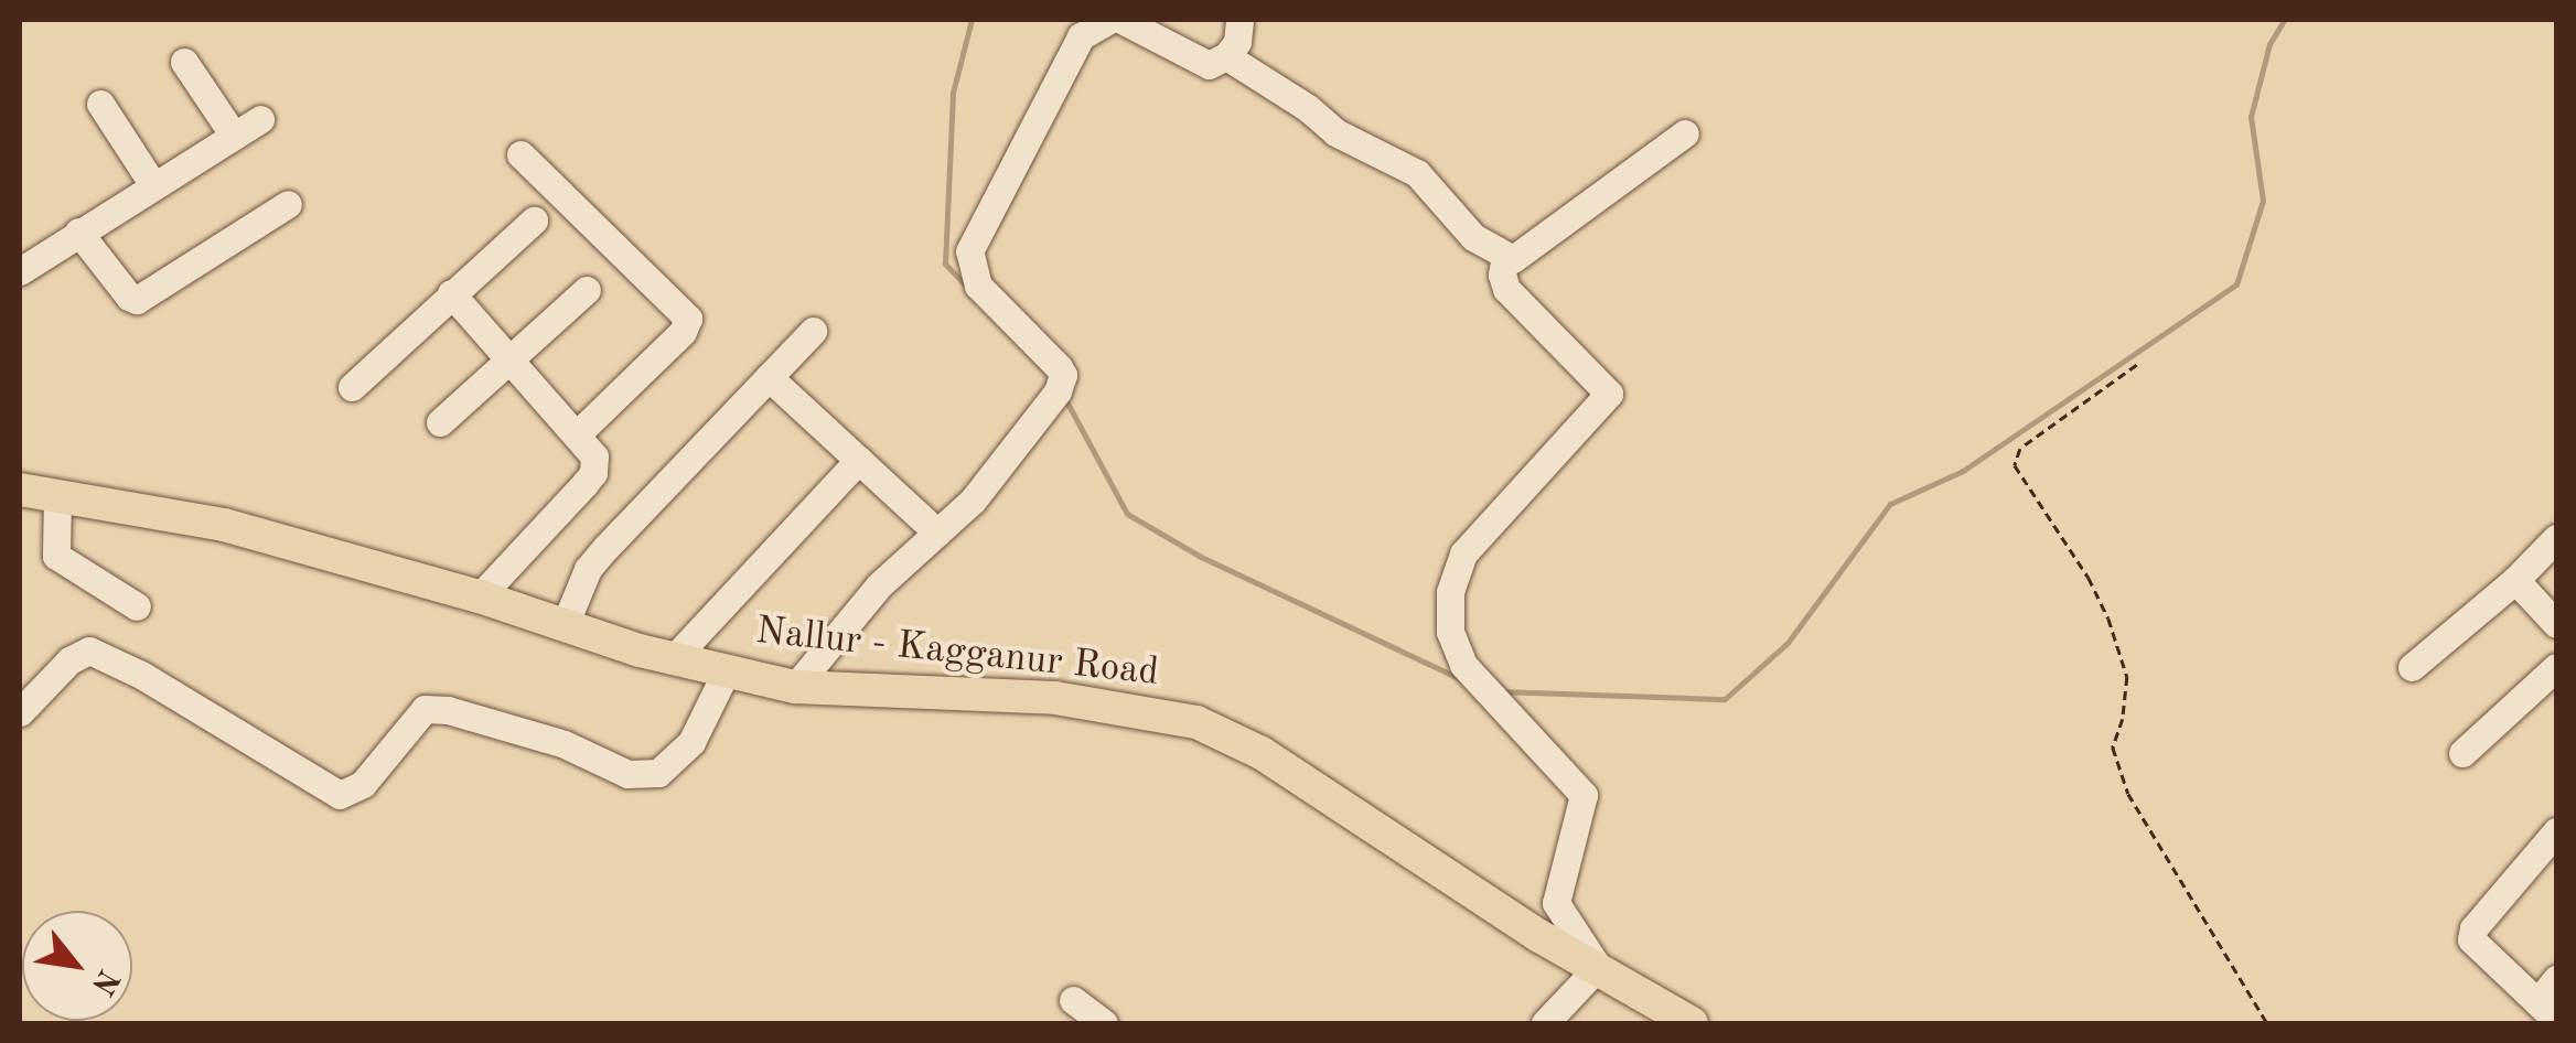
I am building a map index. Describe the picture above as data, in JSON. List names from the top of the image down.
{
  "streets": {
    "main road": ["Nallur - Kagganur Road"]
  },
  "north": "bottom right"
}
